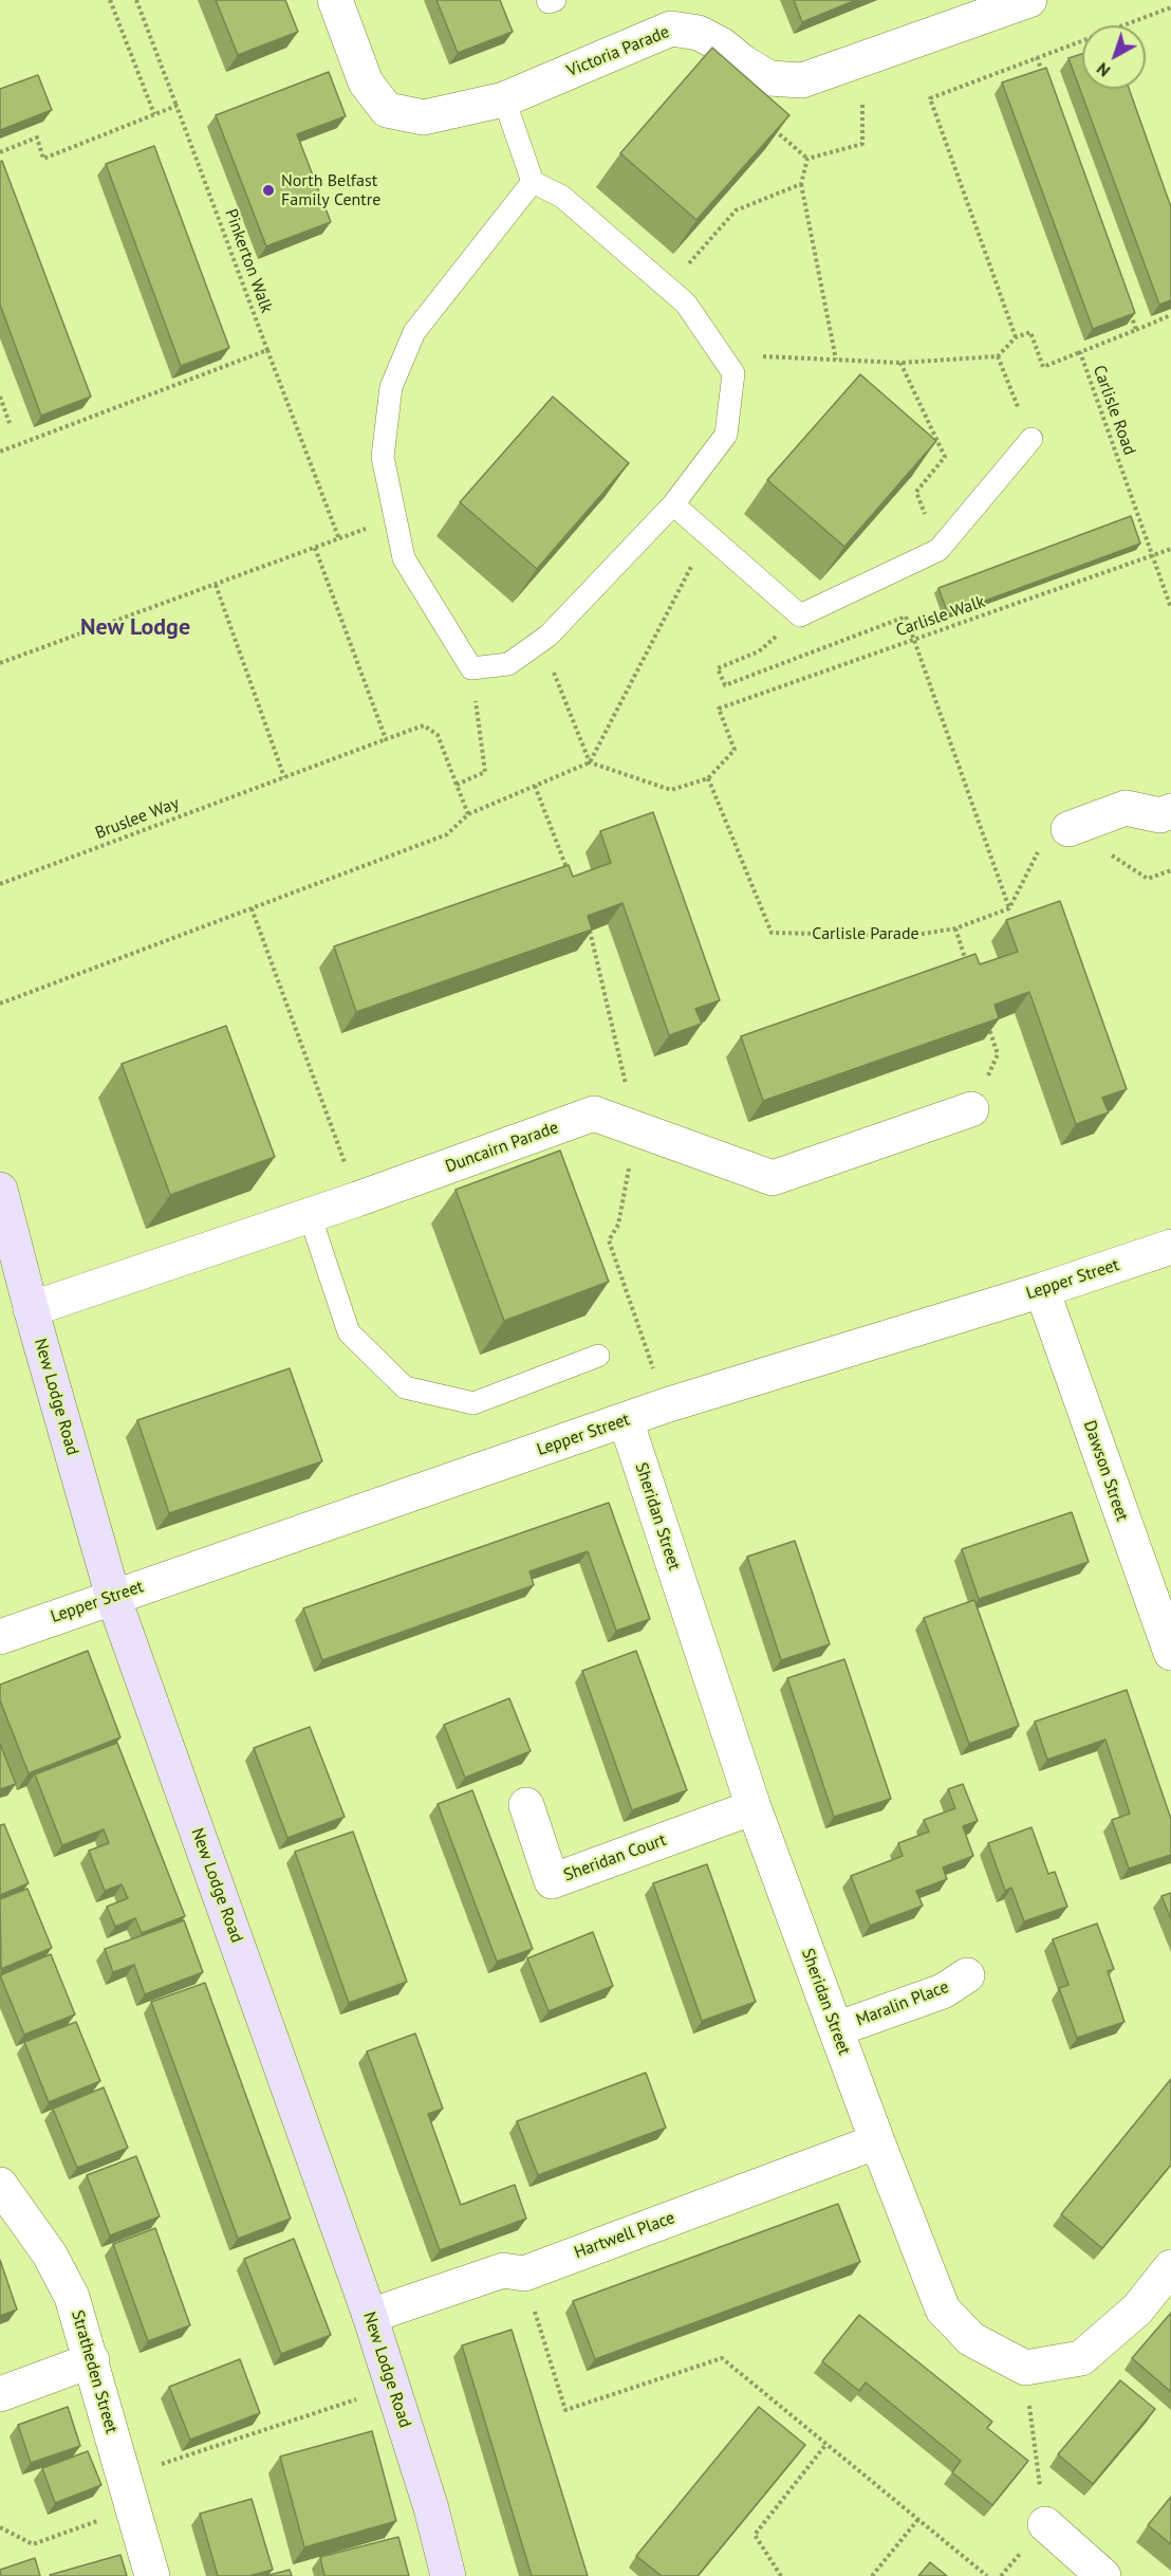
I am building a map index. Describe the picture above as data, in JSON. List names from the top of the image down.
{
  "streets": {
    "street": [
      "Victoria Parade",
      "Duncairn Parade",
      "Lepper Street",
      "New Lodge Road",
      "Dawson Street",
      "Sheridan Street",
      "Sheridan Court",
      "Maralin Place",
      "Hartwell Place",
      "Stratheden Street"
    ],
    "path": [
      "Pinkerton Walk",
      "Carlisle Road",
      "Carlisle Walk",
      "Bruslee Way",
      "Carlisle Parade"
    ]
  },
  "crossings": [
    ["Carlisle Road", "Carlisle Walk"],
    ["Carlisle Walk", "Carlisle Parade"],
    ["Duncairn Parade", "New Lodge Road"],
    ["Lepper Street", "New Lodge Road"],
    ["Lepper Street", "Dawson Street"],
    ["Lepper Street", "Sheridan Street"],
    ["New Lodge Road", "Hartwell Place"],
    ["Sheridan Street", "Sheridan Court"],
    ["Sheridan Street", "Maralin Place"],
    ["Sheridan Street", "Hartwell Place"]
  ],
  "districts": ["New Lodge"],
  "places": ["North Belfast Family Centre"],
  "north": "bottom left"
}
